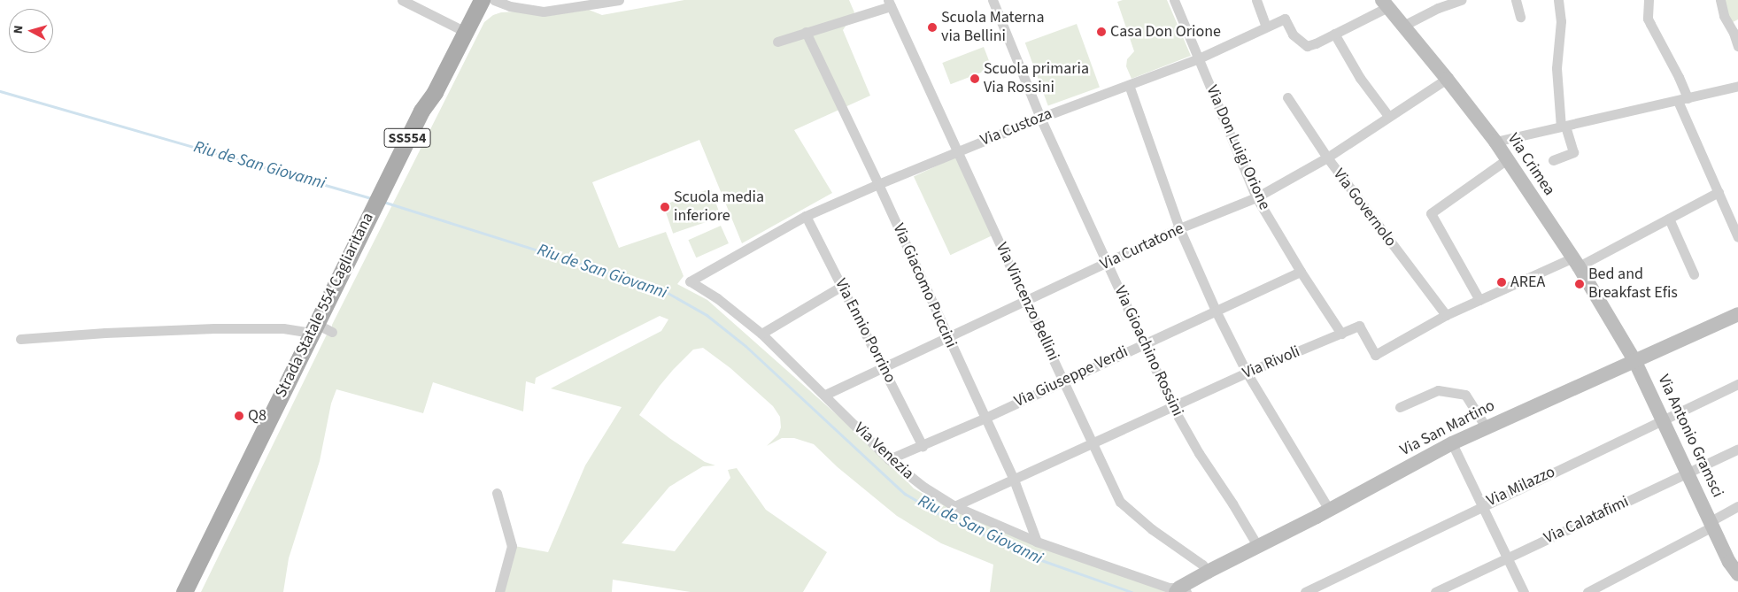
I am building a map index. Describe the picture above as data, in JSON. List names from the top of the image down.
{
  "streets": {
    "main road": ["SS554", "Strada Statale 554 Cagliaritana"],
    "street": [
      "Via Custoza",
      "Via Don Luigi Orione",
      "Via Crimea",
      "Via Governolo",
      "Via Curtatone",
      "Via Giacomo Puccini",
      "Via Vincenzo Bellini",
      "Via Ennio Porrino",
      "Via Gioachino Rossini",
      "Via Rivoli",
      "Via Giuseppe Verdi",
      "Via San Martino",
      "Via Antonio Gramsci",
      "Via Venezia",
      "Via Milazzo",
      "Via Calatafimi"
    ]
  },
  "crossings": [
    ["Via Custoza", "Via Don Luigi Orione"],
    ["Via Custoza", "Via Crimea"],
    ["Via Custoza", "Via Giacomo Puccini"],
    ["Via Custoza", "Via Vincenzo Bellini"],
    ["Via Custoza", "Via Ennio Porrino"],
    ["Via Custoza", "Via Gioachino Rossini"],
    ["Via Custoza", "Via Venezia"],
    ["Via Don Luigi Orione", "Via Curtatone"],
    ["Via Don Luigi Orione", "Via Rivoli"],
    ["Via Don Luigi Orione", "Via Giuseppe Verdi"],
    ["Via Crimea", "Via Curtatone"],
    ["Via Crimea", "Via Rivoli"],
    ["Via Crimea", "Via San Martino"],
    ["Via Crimea", "Via Antonio Gramsci"],
    ["Via Governolo", "Via Curtatone"],
    ["Via Governolo", "Via Rivoli"],
    ["Via Curtatone", "Via Giacomo Puccini"],
    ["Via Curtatone", "Via Vincenzo Bellini"],
    ["Via Curtatone", "Via Ennio Porrino"],
    ["Via Curtatone", "Via Gioachino Rossini"],
    ["Via Curtatone", "Via Venezia"],
    ["Via Giacomo Puccini", "Via Rivoli"],
    ["Via Giacomo Puccini", "Via Giuseppe Verdi"],
    ["Via Giacomo Puccini", "Via Venezia"],
    ["Via Vincenzo Bellini", "Via Rivoli"],
    ["Via Vincenzo Bellini", "Via Giuseppe Verdi"],
    ["Via Vincenzo Bellini", "Via San Martino"],
    ["Via Ennio Porrino", "Via Giuseppe Verdi"],
    ["Via Gioachino Rossini", "Via Rivoli"],
    ["Via Gioachino Rossini", "Via Giuseppe Verdi"],
    ["Via Gioachino Rossini", "Via San Martino"],
    ["Via Rivoli", "Via Venezia"],
    ["Via Giuseppe Verdi", "Via Venezia"],
    ["Via San Martino", "Via Antonio Gramsci"],
    ["Via San Martino", "Via Venezia"],
    ["Via Antonio Gramsci", "Via Milazzo"],
    ["Via Antonio Gramsci", "Via Calatafimi"]
  ],
  "water": ["Riu de San Giovanni"],
  "places": [
    "Scuola Materna via Bellini",
    "Casa Don Orione",
    "Scuola primaria Via Rossini",
    "Scuola media inferiore",
    "AREA",
    "Bed and Breakfast Efis",
    "Q8"
  ],
  "north": "left"
}
